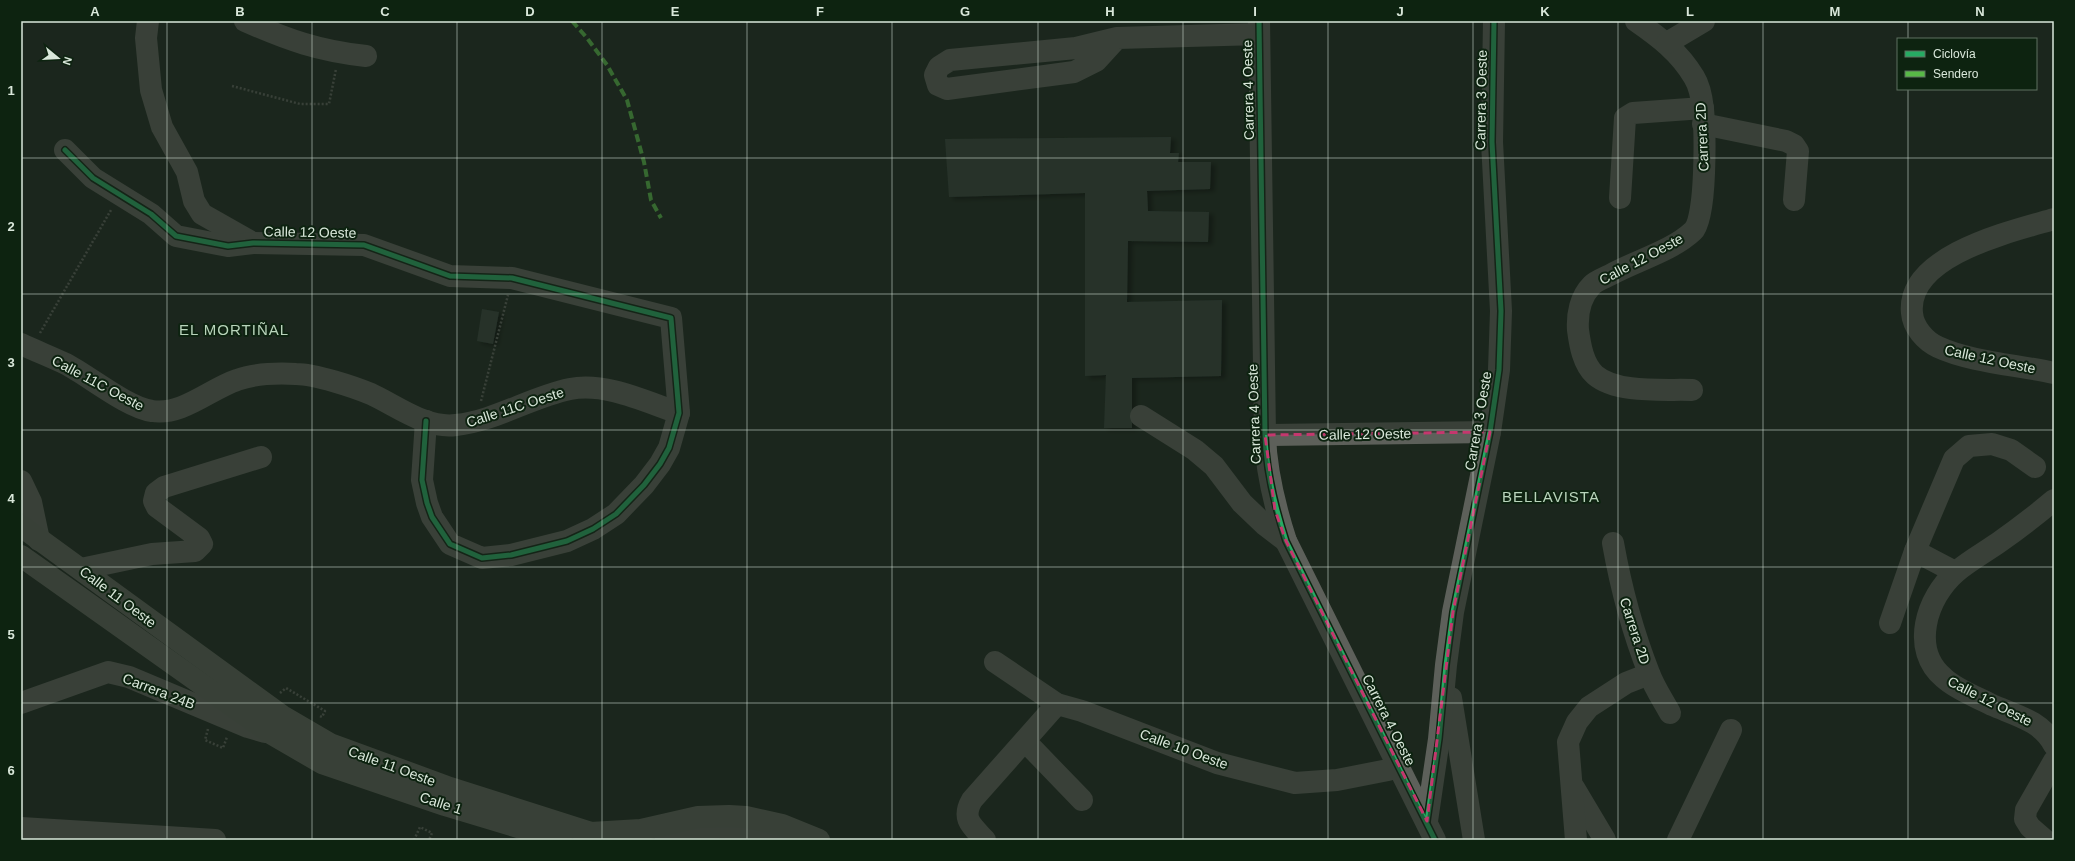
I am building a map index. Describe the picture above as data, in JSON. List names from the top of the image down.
{
  "streets": {
    "main road": ["Calle 11 Oeste", "Calle 1"],
    "street": [
      "Carrera 4 Oeste",
      "Carrera 3 Oeste",
      "Carrera 2D",
      "Calle 12 Oeste",
      "Calle 11C Oeste",
      "Carrera 24B",
      "Calle 10 Oeste"
    ]
  },
  "crossings": [
    ["Carrera 4 Oeste", "Carrera 3 Oeste"],
    ["Carrera 4 Oeste", "Calle 12 Oeste"],
    ["Carrera 3 Oeste", "Calle 12 Oeste"],
    ["Carrera 2D", "Calle 12 Oeste"],
    ["Calle 12 Oeste", "Calle 11C Oeste"],
    ["Calle 11 Oeste", "Carrera 24B"],
    ["Calle 11 Oeste", "Calle 1"]
  ],
  "districts": ["EL MORTIÑAL", "BELLAVISTA"],
  "legend": ["Ciclovía", "Sendero"],
  "north": "right",
  "grid": {
    "columns": [
      "A",
      "B",
      "C",
      "D",
      "E",
      "F",
      "G",
      "H",
      "I",
      "J",
      "K",
      "L",
      "M",
      "N"
    ],
    "rows": [
      "1",
      "2",
      "3",
      "4",
      "5",
      "6"
    ]
  }
}
